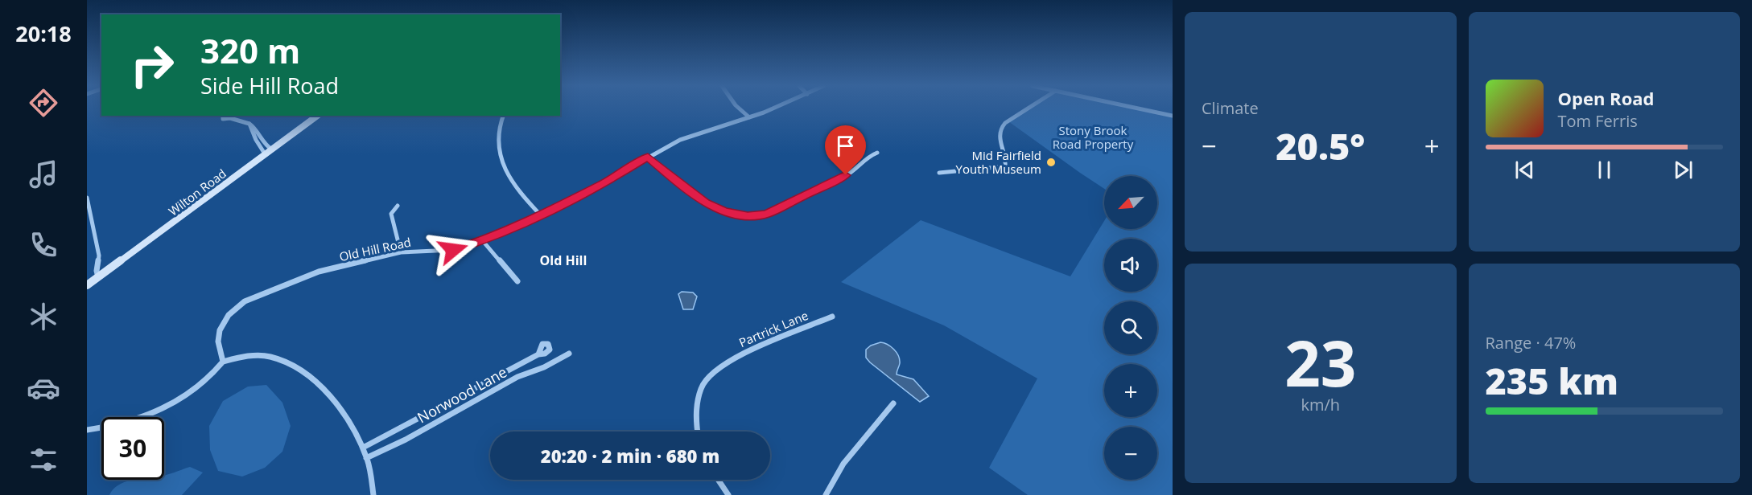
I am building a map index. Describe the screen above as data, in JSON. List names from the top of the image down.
{
  "streets": {
    "main road": ["Wilton Road"],
    "street": ["Old Hill Road", "Partrick Lane", "Norwood Lane"]
  },
  "districts": ["Old Hill"],
  "parks": ["Stony Brook Road Property"],
  "places": ["Mid Fairfield Youth Museum"],
  "north": "bottom left",
  "page": {
    "tabs": "20:18",
    "tile": [
      "Climate",
      ["23", "km/h"],
      ["Range · 47%", "235 km"]
    ],
    "turn": ["320 m", "Side Hill Road"],
    "song": ["Open Road", "Tom Ferris"],
    "heat": ["−", "20.5°", "+"],
    "map_buttons": ["+", "−"],
    "limit": "30",
    "trip": "20:20 · 2 min · 680 m"
  }
}
